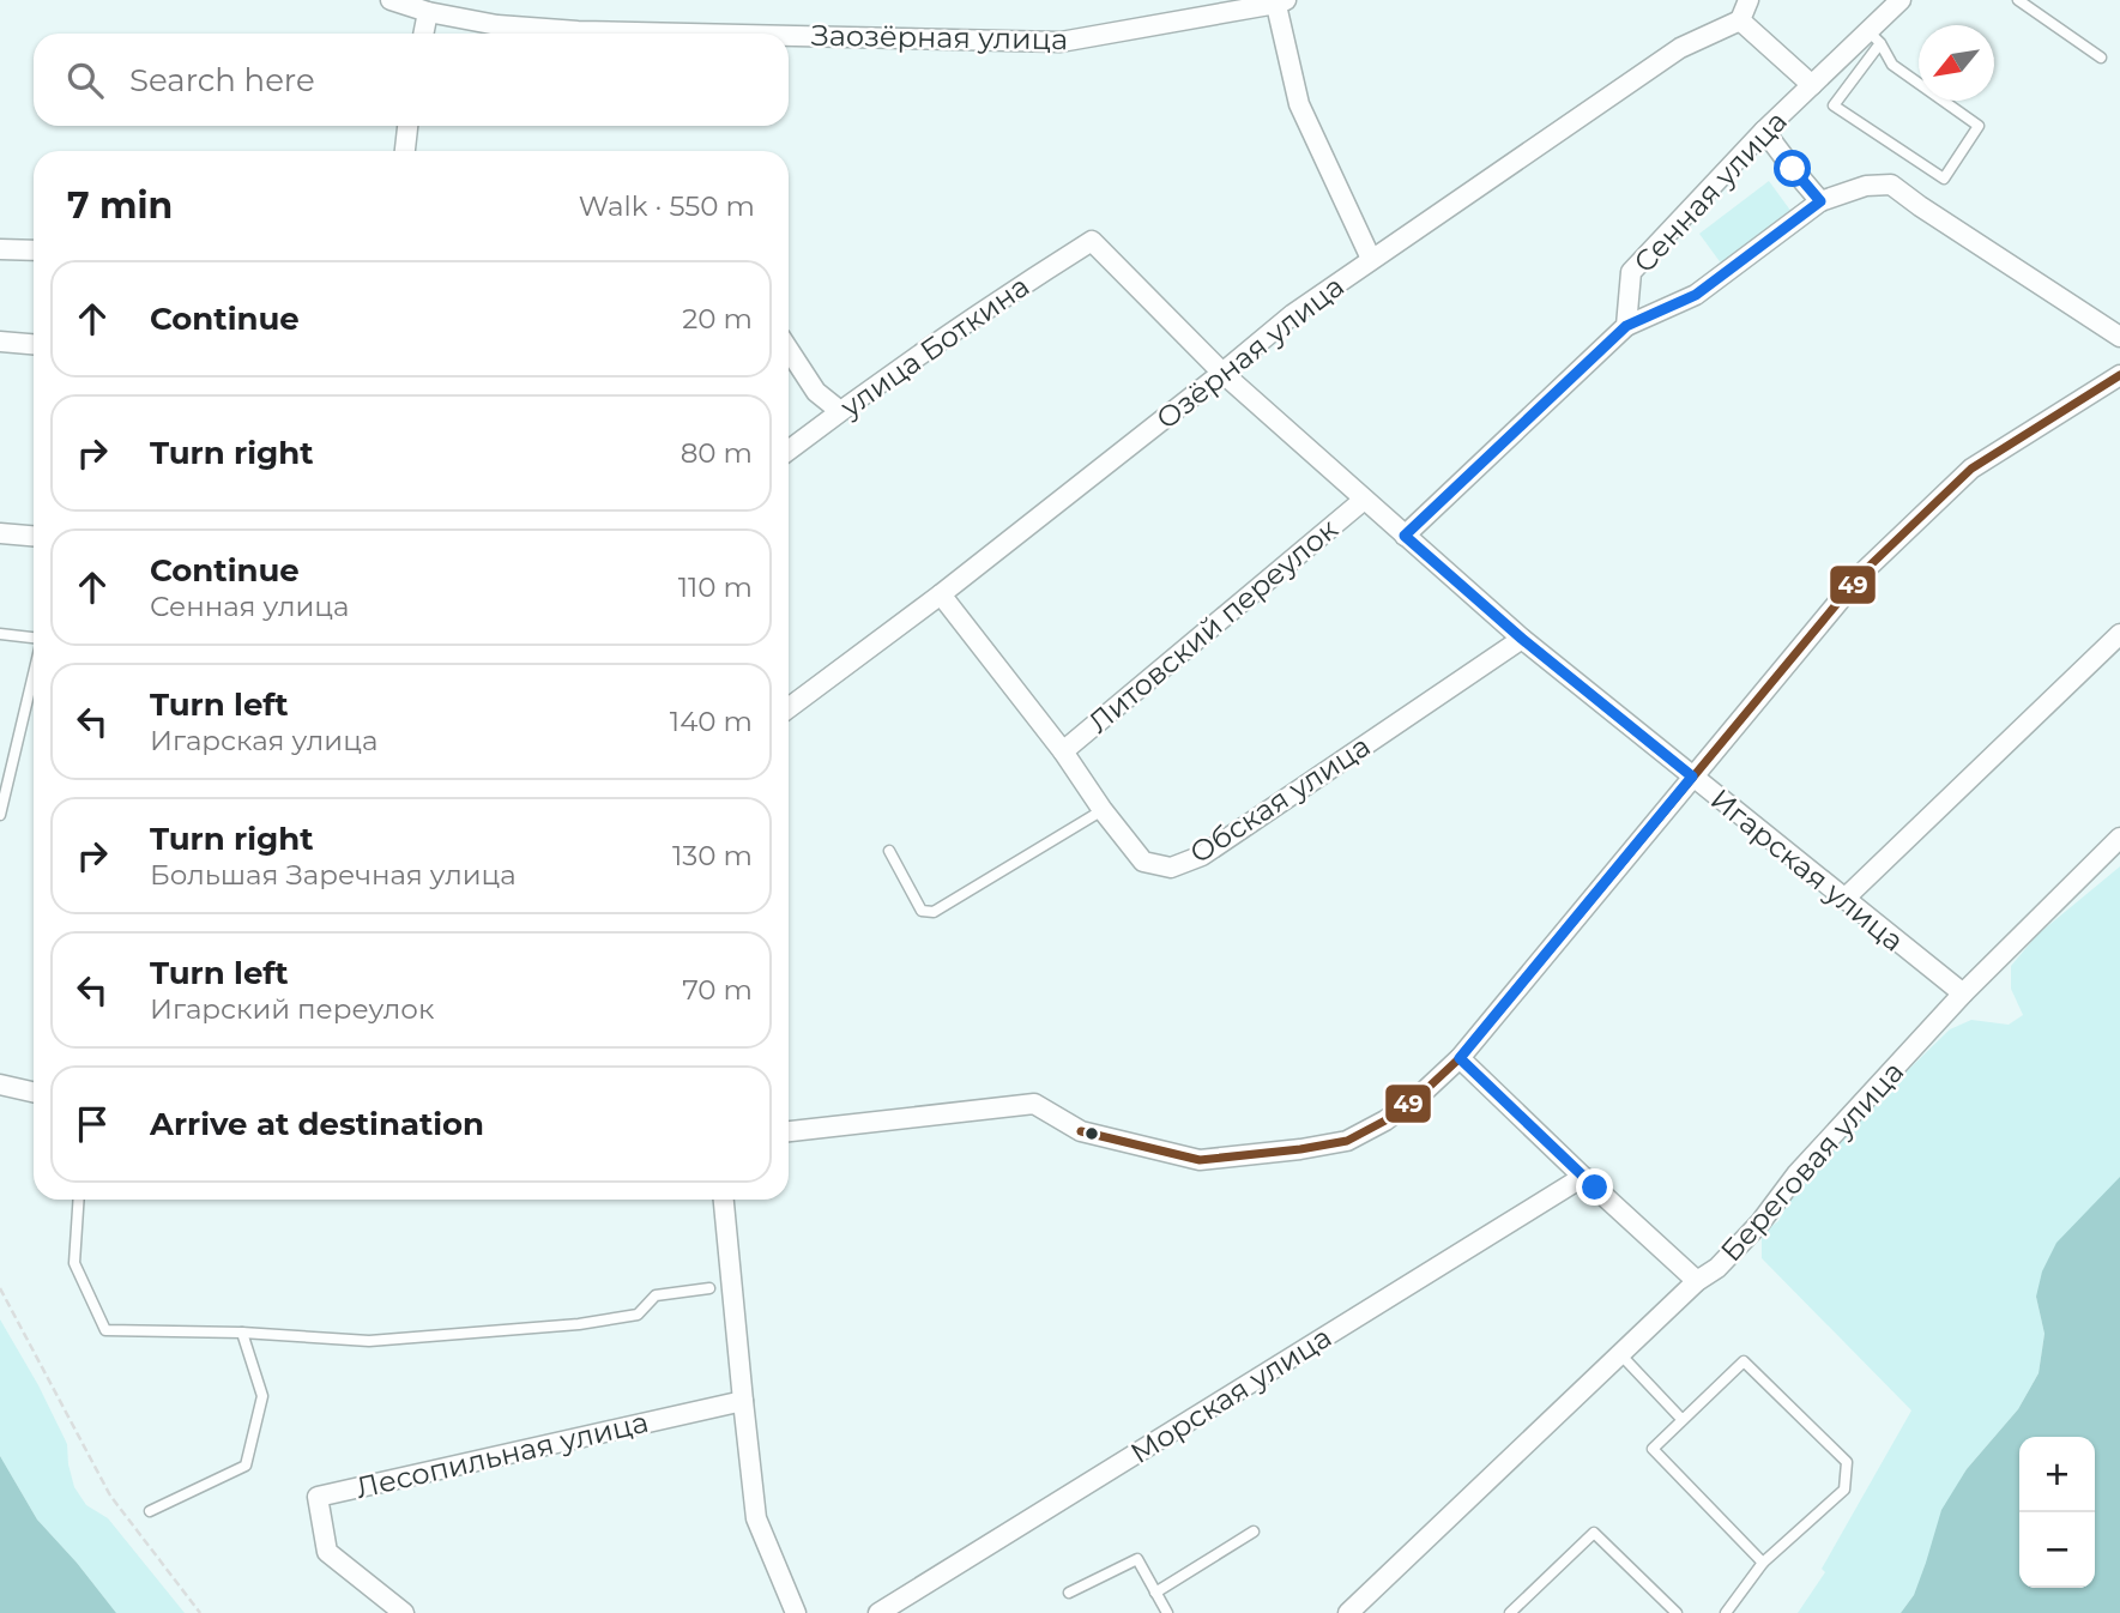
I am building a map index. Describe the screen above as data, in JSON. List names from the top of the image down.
{
  "streets": {
    "street": [
      "Заозёрная улица",
      "Сенная улица",
      "улица Боткина",
      "Озёрная улица",
      "Литовский переулок",
      "Обская улица",
      "Игарская улица",
      "Береговая улица",
      "Морская улица",
      "Лесопильная улица"
    ]
  },
  "crossings": [
    ["улица Боткина", "Игарская улица"],
    ["Озёрная улица", "Обская улица"],
    ["Озёрная улица", "Игарская улица"],
    ["Литовский переулок", "Обская улица"],
    ["Литовский переулок", "Игарская улица"],
    ["Обская улица", "Игарская улица"],
    ["Игарская улица", "Береговая улица"]
  ],
  "lines": ["transit line 49"],
  "north": "bottom left",
  "page": {
    "search": "Search here",
    "heading": ["7 min", "Walk · 550 m"],
    "list": [
      ["Continue", "20 m"],
      ["Turn right", "80 m"],
      ["Continue", "Сенная улица", "110 m"],
      ["Turn left", "Игарская улица", "140 m"],
      ["Turn right", "Большая Заречная улица", "130 m"],
      ["Turn left", "Игарский переулок", "70 m"],
      "Arrive at destination"
    ],
    "map_buttons": ["+", "−"]
  }
}
